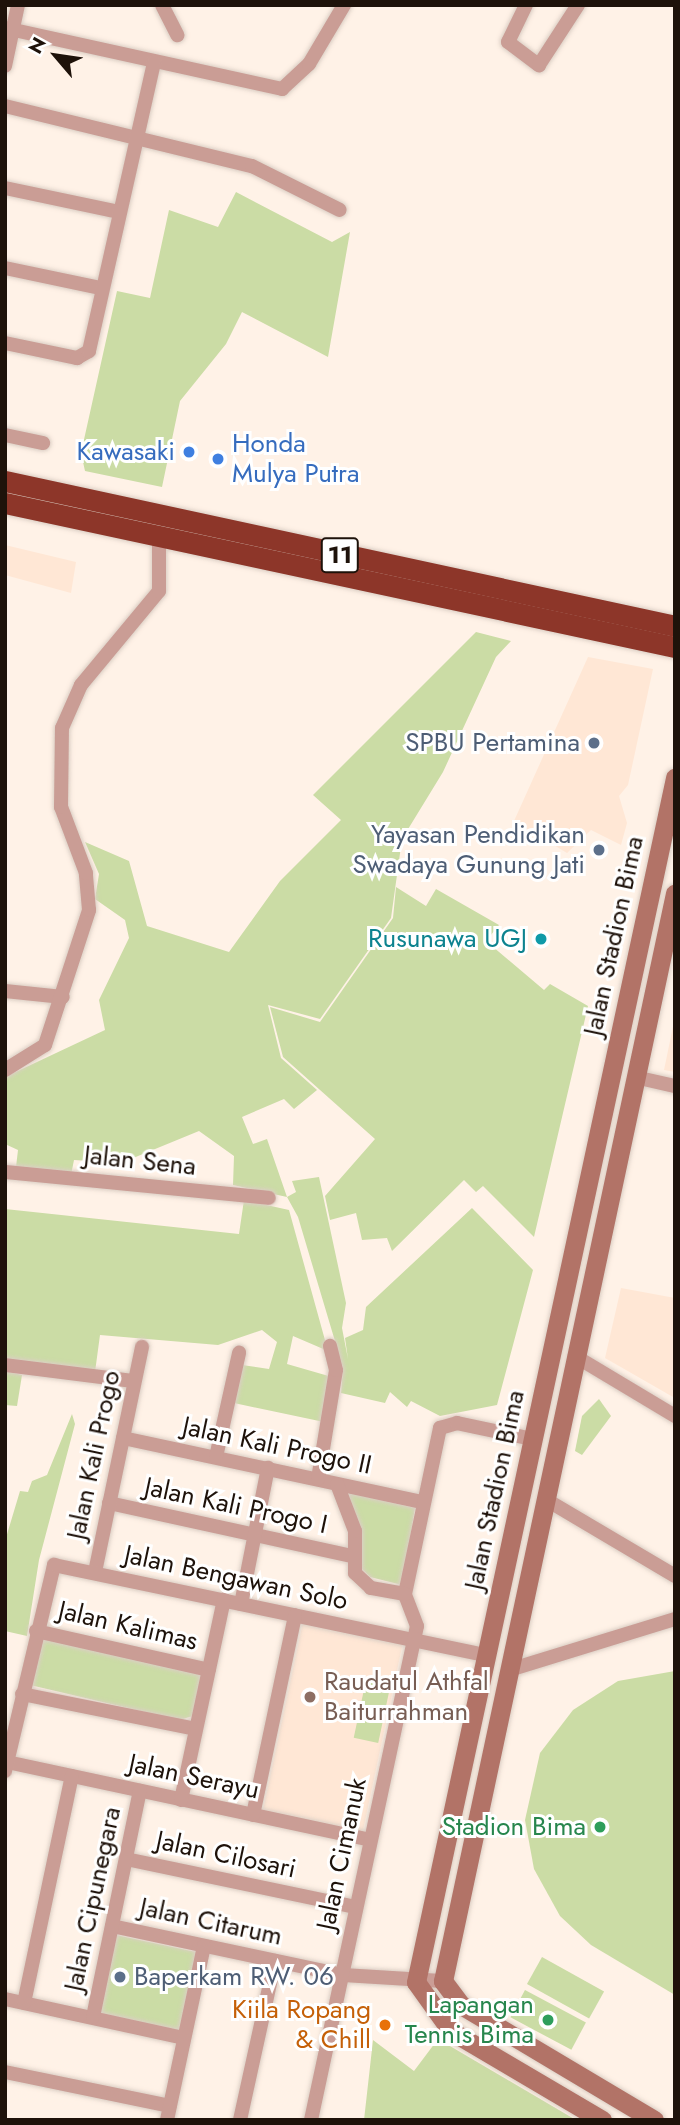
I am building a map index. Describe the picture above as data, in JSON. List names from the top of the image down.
{
  "streets": {
    "highway": ["11"],
    "street": [
      "Jalan Stadion Bima",
      "Jalan Sena",
      "Jalan Kali Progo II",
      "Jalan Kali Progo",
      "Jalan Kali Progo I",
      "Jalan Bengawan Solo",
      "Jalan Kalimas",
      "Jalan Serayu",
      "Jalan Cimanuk",
      "Jalan Cilosari",
      "Jalan Cipunegara",
      "Jalan Citarum"
    ]
  },
  "crossings": [
    ["Jalan Stadion Bima", "Jalan Bengawan Solo"],
    ["Jalan Stadion Bima", "Jalan Citarum"],
    ["Jalan Kali Progo II", "Jalan Kali Progo"],
    ["Jalan Kali Progo", "Jalan Kali Progo I"],
    ["Jalan Kali Progo", "Jalan Bengawan Solo"],
    ["Jalan Bengawan Solo", "Jalan Kalimas"],
    ["Jalan Bengawan Solo", "Jalan Cimanuk"],
    ["Jalan Serayu", "Jalan Cimanuk"],
    ["Jalan Serayu", "Jalan Cipunegara"],
    ["Jalan Cimanuk", "Jalan Cilosari"],
    ["Jalan Cimanuk", "Jalan Citarum"],
    ["Jalan Cilosari", "Jalan Cipunegara"],
    ["Jalan Cipunegara", "Jalan Citarum"]
  ],
  "places": [
    "Kawasaki",
    "Honda Mulya Putra",
    "SPBU Pertamina",
    "Yayasan Pendidikan Swadaya Gunung Jati",
    "Rusunawa UGJ",
    "Raudatul Athfal Baiturrahman",
    "Stadion Bima",
    "Baperkam RW. 06",
    "Lapangan Tennis Bima",
    "Kiila Ropang & Chill"
  ],
  "north": "top left"
}
